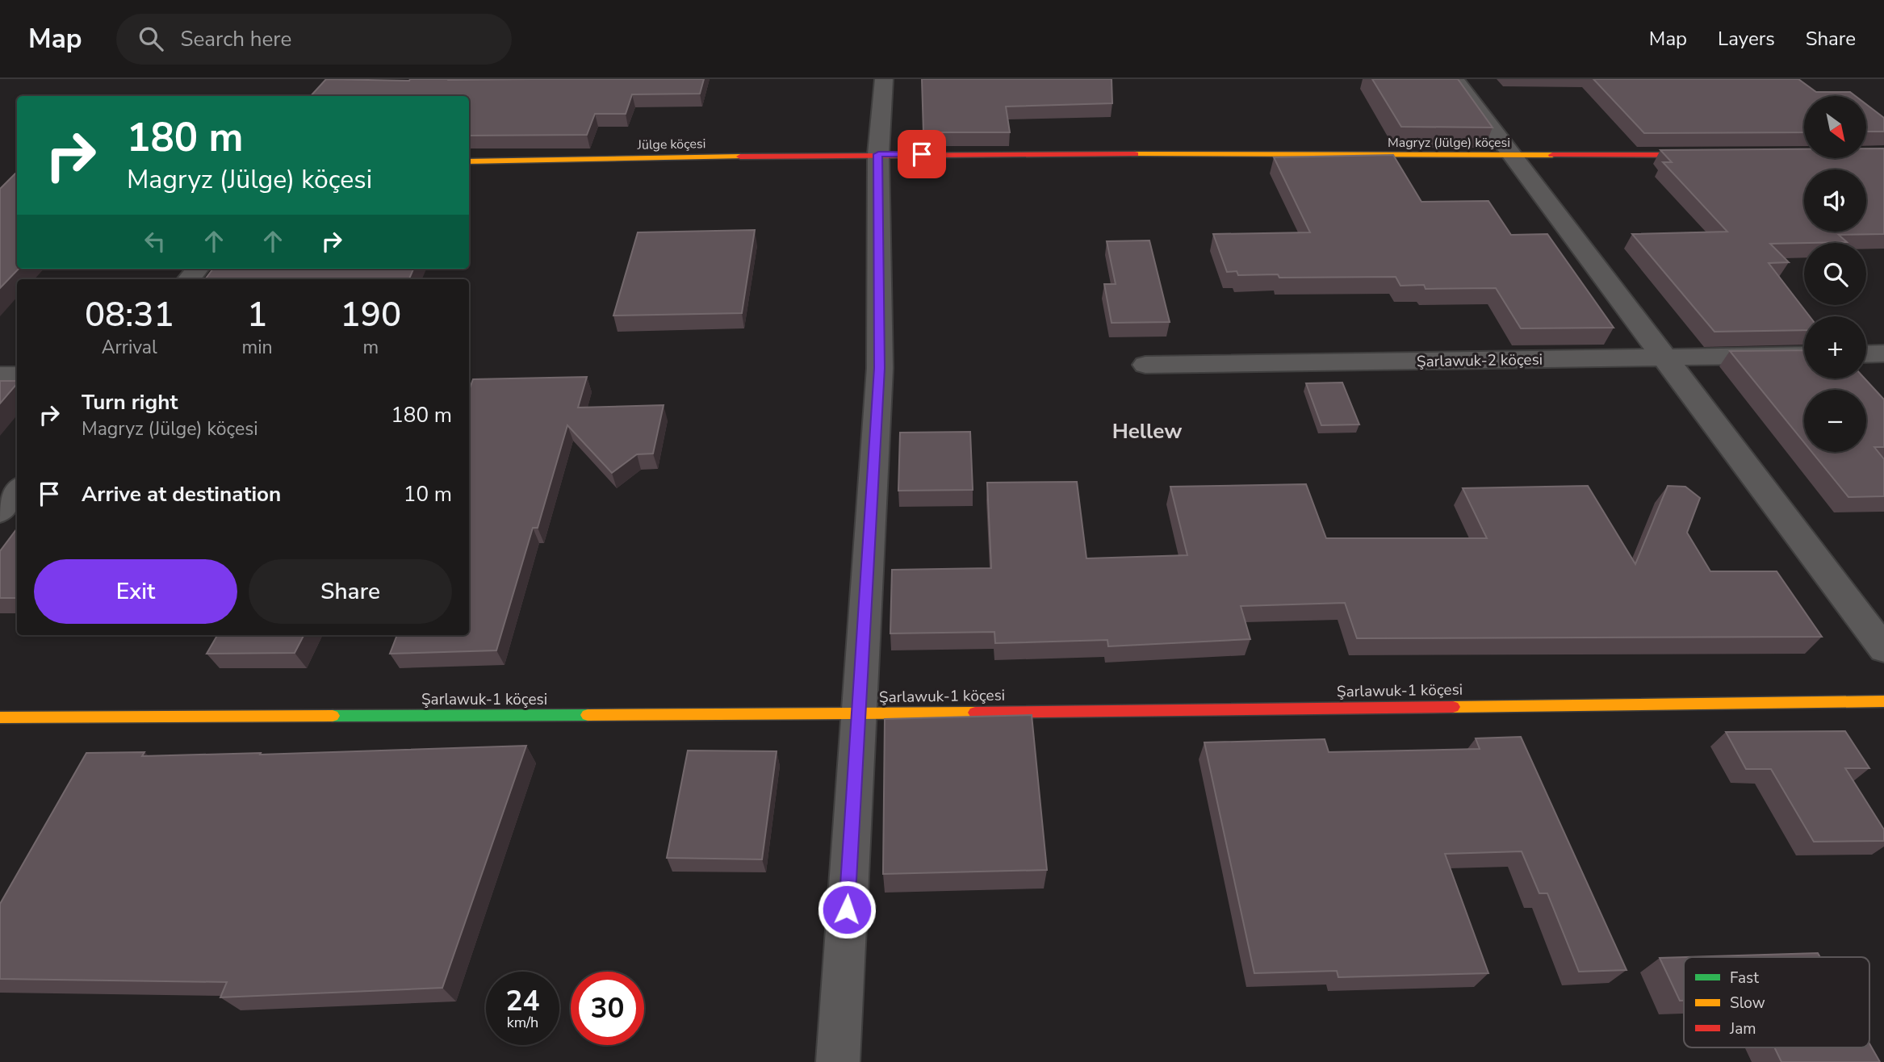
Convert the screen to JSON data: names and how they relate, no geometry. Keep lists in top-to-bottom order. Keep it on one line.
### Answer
{"streets":{"street":["Magryz (Jülge) köçesi","Jülge köçesi","Şarlawuk-2 köçesi","Şarlawuk-1 köçesi"]},"crossings":[["Magryz (Jülge) köçesi","Jülge köçesi"]],"districts":["Hellew"],"legend":["Fast","Slow","Jam"],"north":"bottom right","page":{"header":"Map","search":"Search here","nav":["Map","Layers","Share"],"map_buttons":["+","−"],"turn":["180 m","Magryz (Jülge) köçesi"],"eta":["08:31","Arrival","1","min","190","m"],"list":[{"name":"Turn right","note":"Magryz (Jülge) köçesi","value":"180 m"},{"name":"Arrive at destination","value":"10 m"}],"buttons":["Exit","Share"],"speed":"24 km/h","limit":"30"}}
